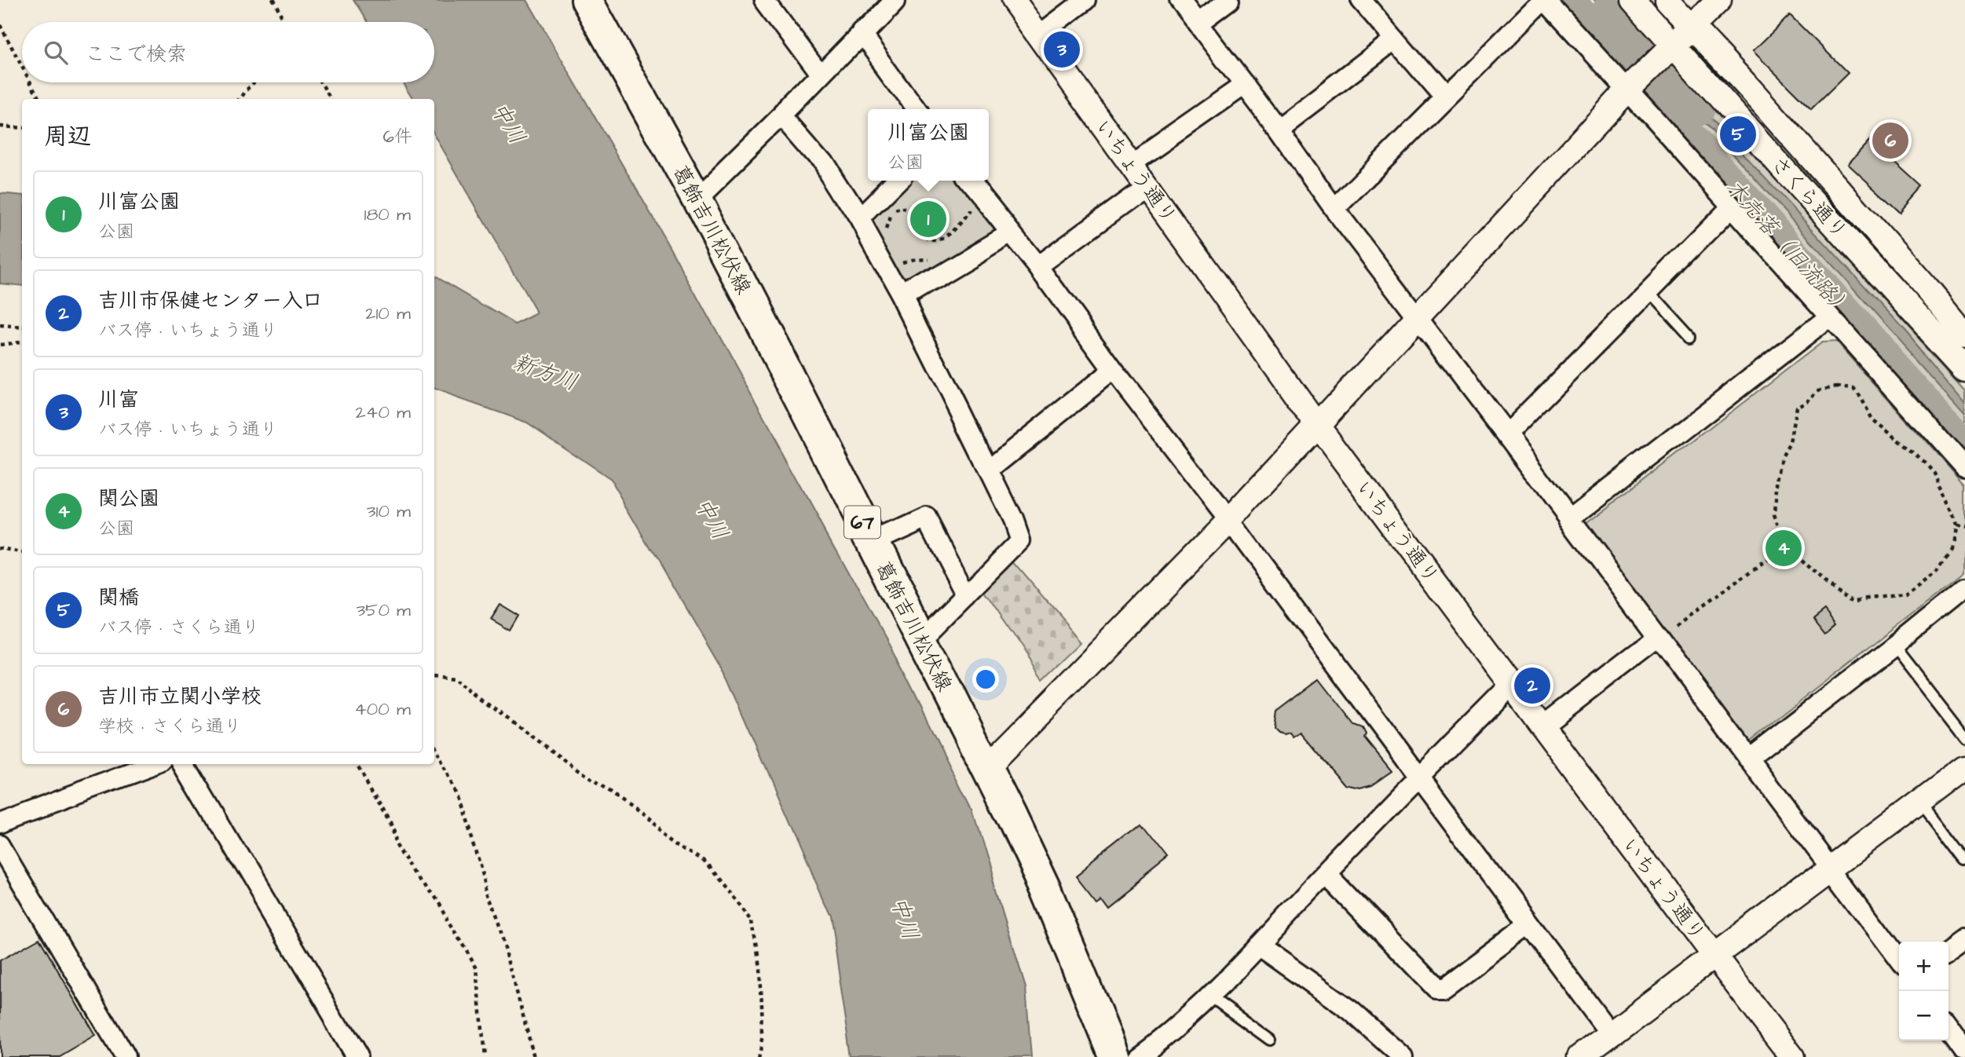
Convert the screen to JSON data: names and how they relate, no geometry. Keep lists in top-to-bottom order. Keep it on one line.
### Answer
{"streets":{"main road":["葛飾吉川松伏線","67"],"street":["いちょう通り","さくら通り"]},"water":["中川","木売落（旧流路）","新方川"],"page":{"search":"ここで検索","pins":["3","5","6","1","4","2"],"heading":["周辺","6件"],"popup":["川富公園","公園"],"list":[{"mark":"1","name":"川富公園","note":"公園","value":"180 m"},{"mark":"2","name":"吉川市保健センター入口","note":"バス停 · いちょう通り","value":"210 m"},{"mark":"3","name":"川富","note":"バス停 · いちょう通り","value":"240 m"},{"mark":"4","name":"関公園","note":"公園","value":"310 m"},{"mark":"5","name":"関橋","note":"バス停 · さくら通り","value":"350 m"},{"mark":"6","name":"吉川市立関小学校","note":"学校 · さくら通り","value":"400 m"}],"map_buttons":["+","−"]}}
